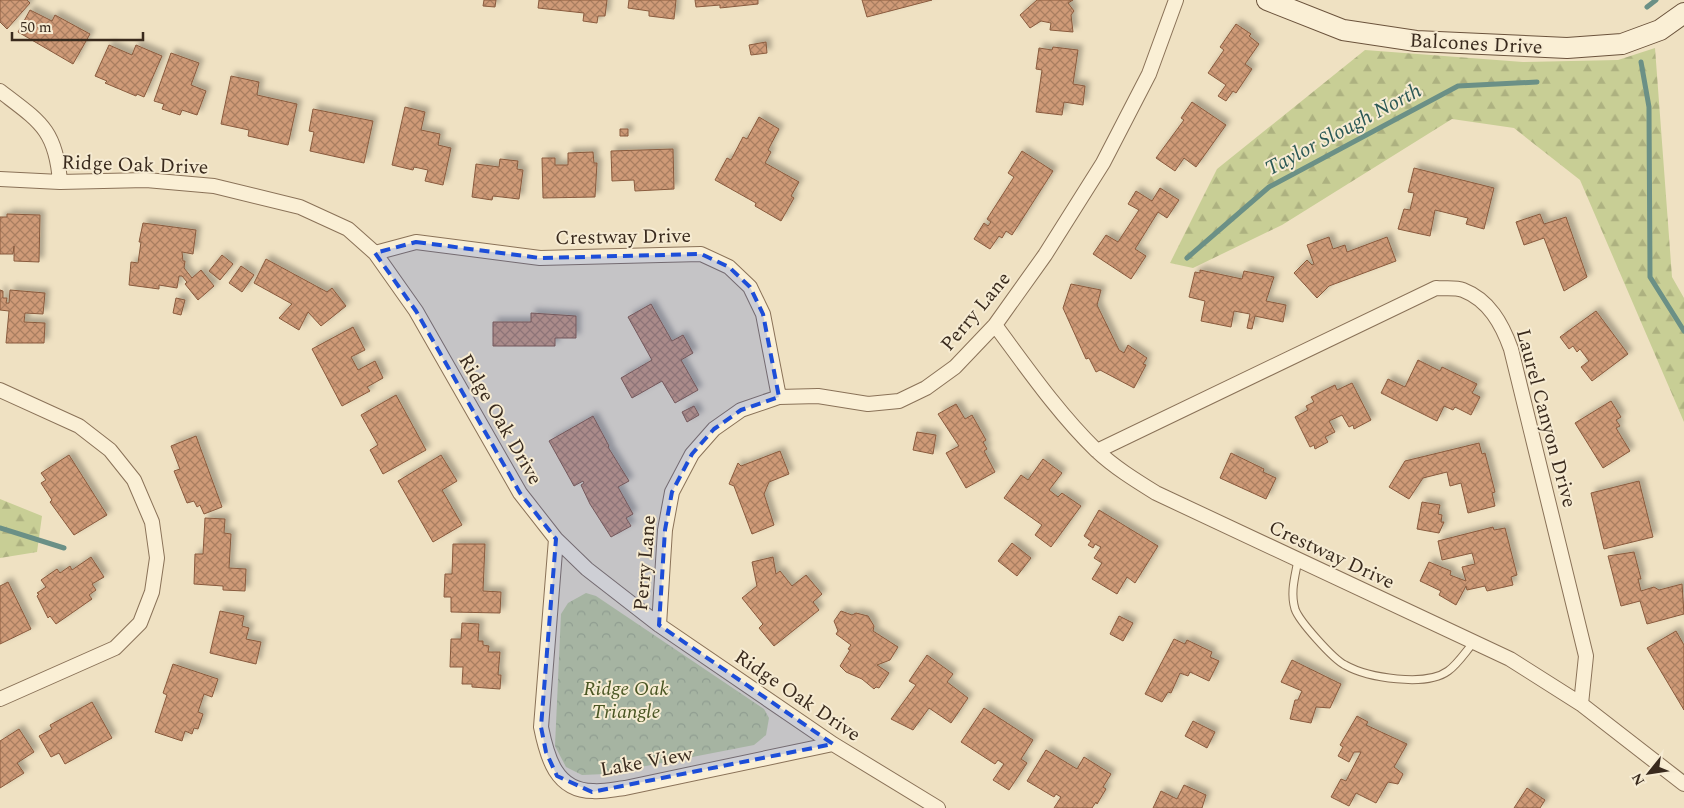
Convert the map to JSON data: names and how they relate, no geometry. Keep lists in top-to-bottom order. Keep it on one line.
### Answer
{"streets":{"street":["Balcones Drive","Ridge Oak Drive","Crestway Drive","Perry Lane","Laurel Canyon Drive","Lake View"]},"crossings":[["Ridge Oak Drive","Crestway Drive"],["Ridge Oak Drive","Perry Lane"],["Ridge Oak Drive","Lake View"],["Crestway Drive","Perry Lane"],["Crestway Drive","Laurel Canyon Drive"]],"water":["Taylor Slough North"],"parks":["Ridge Oak Triangle"],"scale_bar":"50 m","north":"bottom left"}
